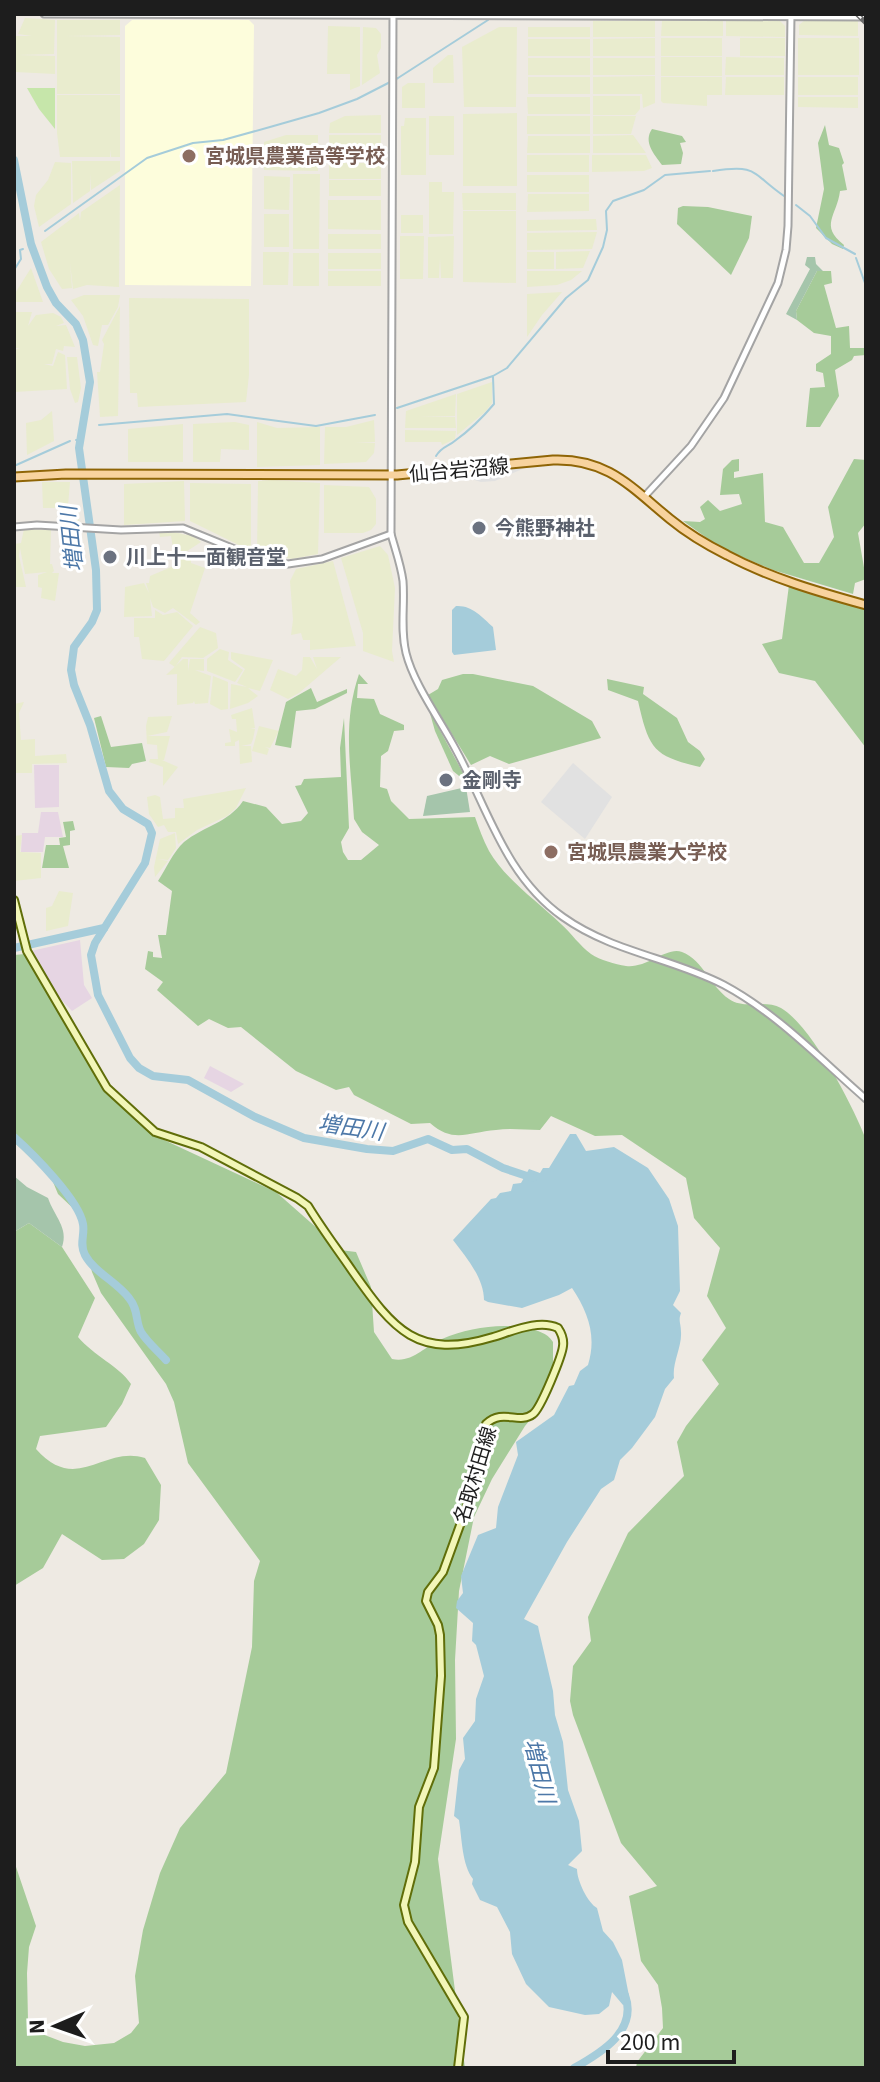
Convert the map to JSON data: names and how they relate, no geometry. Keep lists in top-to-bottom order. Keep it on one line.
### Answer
{"streets":{"main road":["仙台岩沼線","名取村田線"]},"water":["増田川"],"places":["宮城県農業高等学校","今熊野神社","川上十一面観音堂","金剛寺","宮城県農業大学校"],"scale_bar":"200 m","north":"left"}
